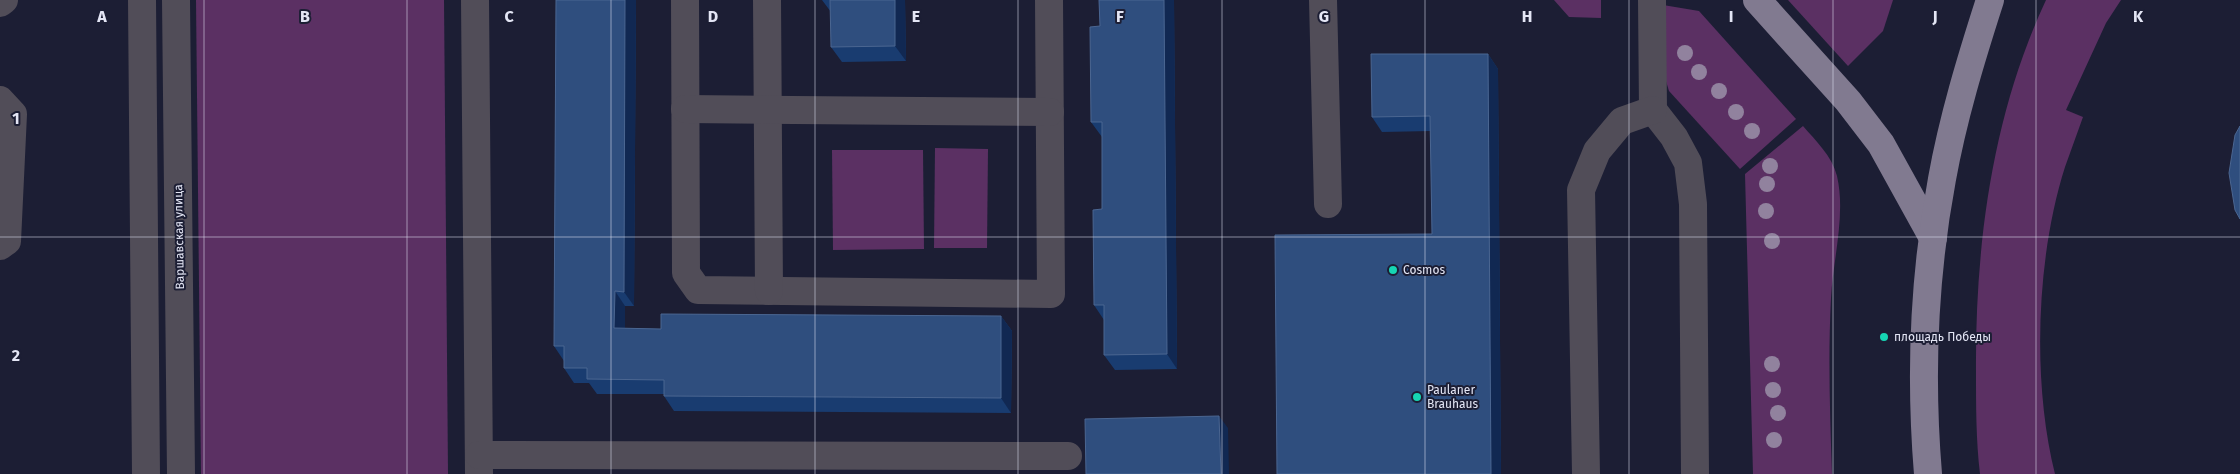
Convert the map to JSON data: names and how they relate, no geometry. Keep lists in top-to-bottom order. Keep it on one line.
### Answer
{"streets":{"street":["Варшавская улица"]},"places":["Cosmos","площадь Победы","Paulaner Brauhaus"],"grid":{"columns":["A","B","C","D","E","F","G","H","I","J","K"],"rows":["1","2"]}}
